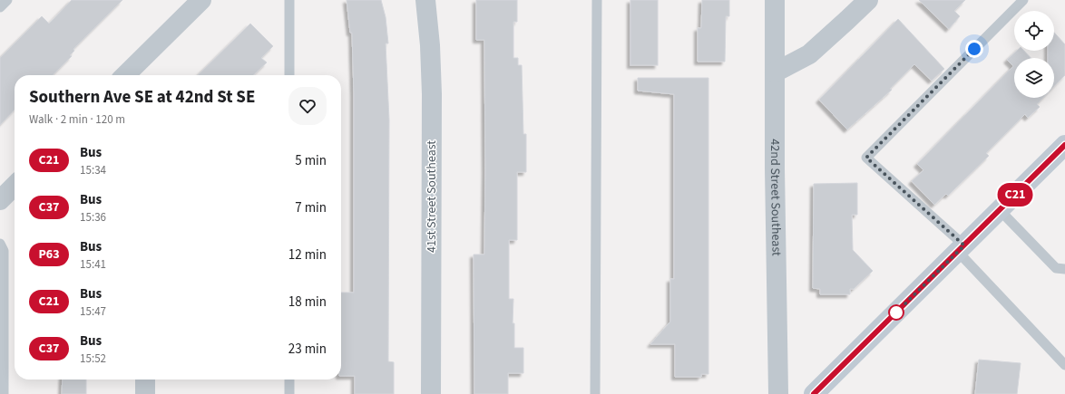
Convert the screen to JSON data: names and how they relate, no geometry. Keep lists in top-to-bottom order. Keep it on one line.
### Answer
{"streets":{"street":["41st Street Southeast","42nd Street Southeast"]},"lines":["bus line C21"],"page":{"on_map":"C21","heading":["Southern Ave SE at 42nd St SE","Walk · 2 min · 120 m"],"list":[{"mark":"C21","name":"Bus","note":"15:34","value":"5 min"},{"mark":"C37","name":"Bus","note":"15:36","value":"7 min"},{"mark":"P63","name":"Bus","note":"15:41","value":"12 min"},{"mark":"C21","name":"Bus","note":"15:47","value":"18 min"},{"mark":"C37","name":"Bus","note":"15:52","value":"23 min"}]}}
